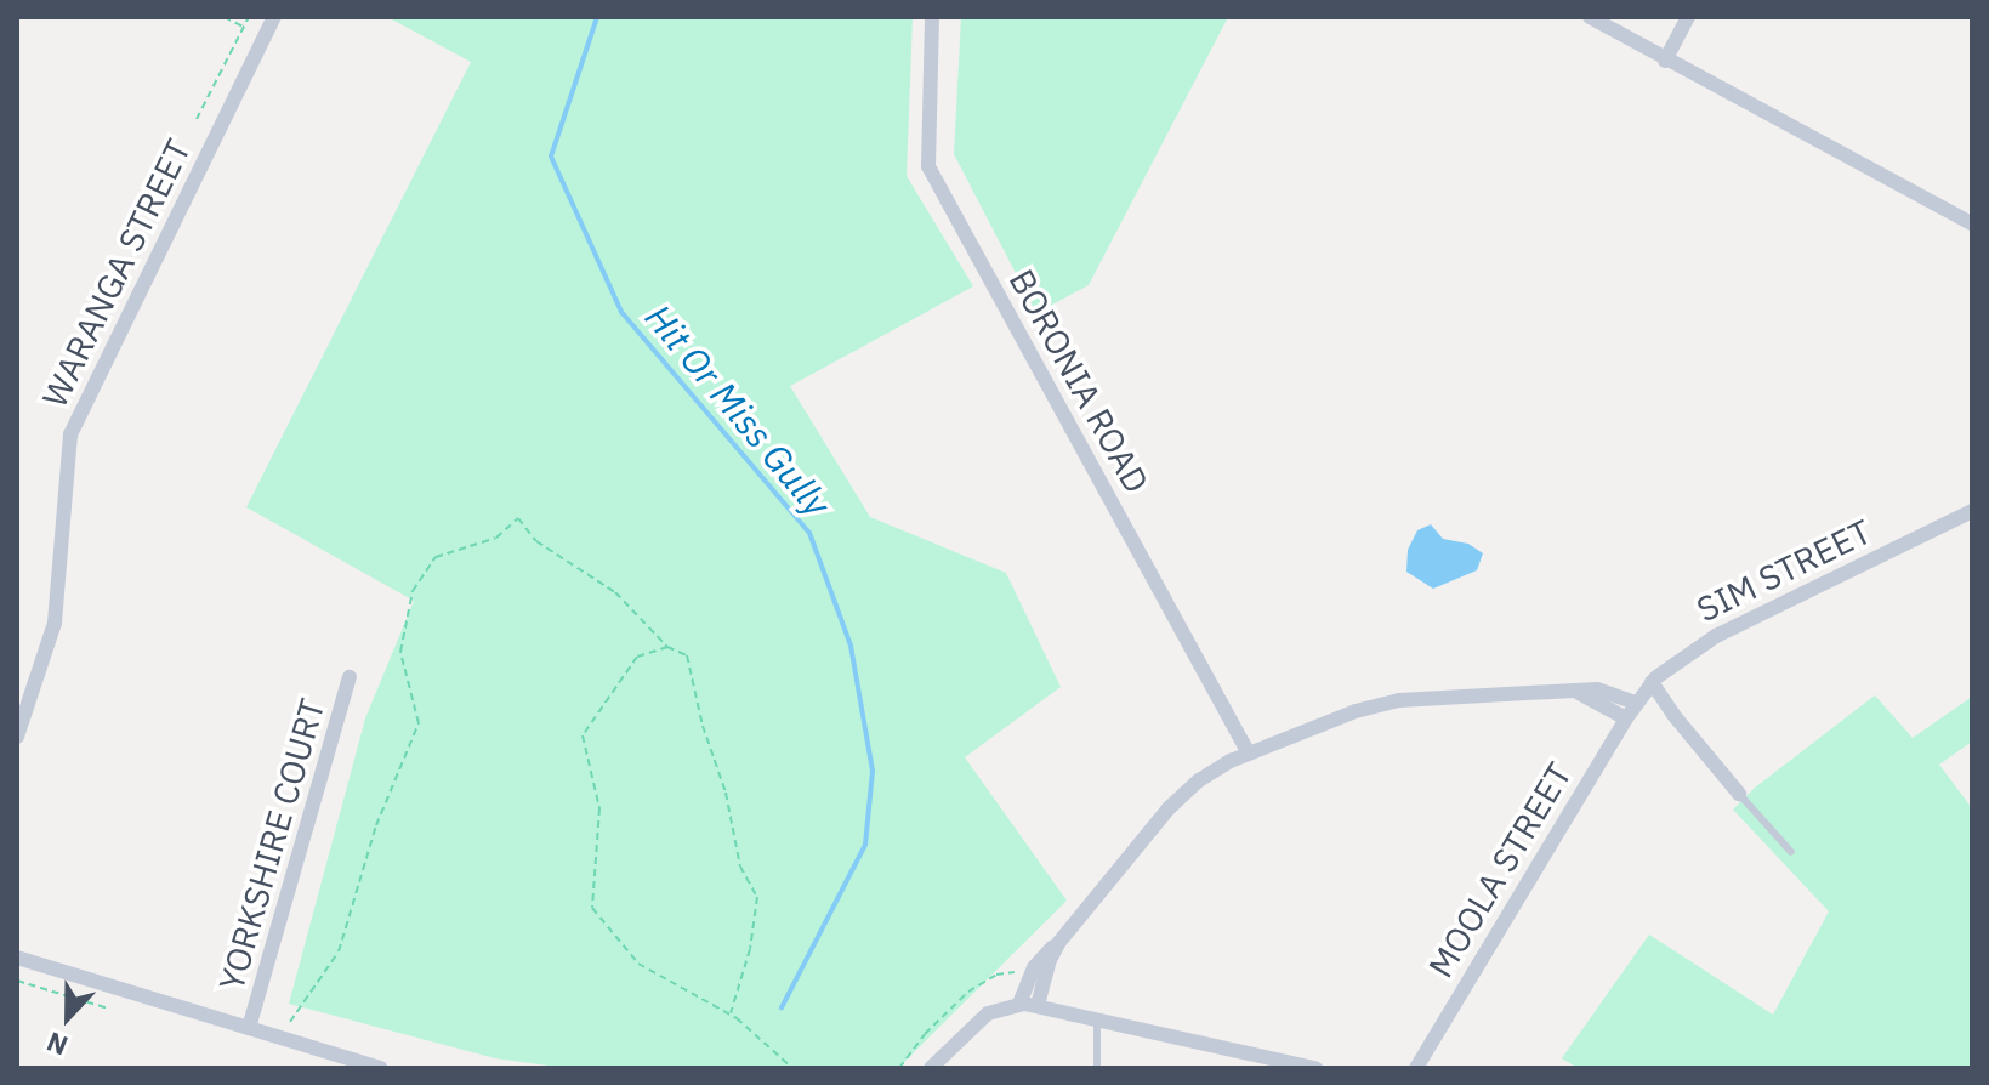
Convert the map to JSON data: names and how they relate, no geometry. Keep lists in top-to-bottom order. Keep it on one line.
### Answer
{"streets":{"street":["WARANGA STREET","BORONIA ROAD","SIM STREET","YORKSHIRE COURT","MOOLA STREET"]},"crossings":[["SIM STREET","MOOLA STREET"]],"water":["Hit Or Miss Gully"],"north":"bottom"}
